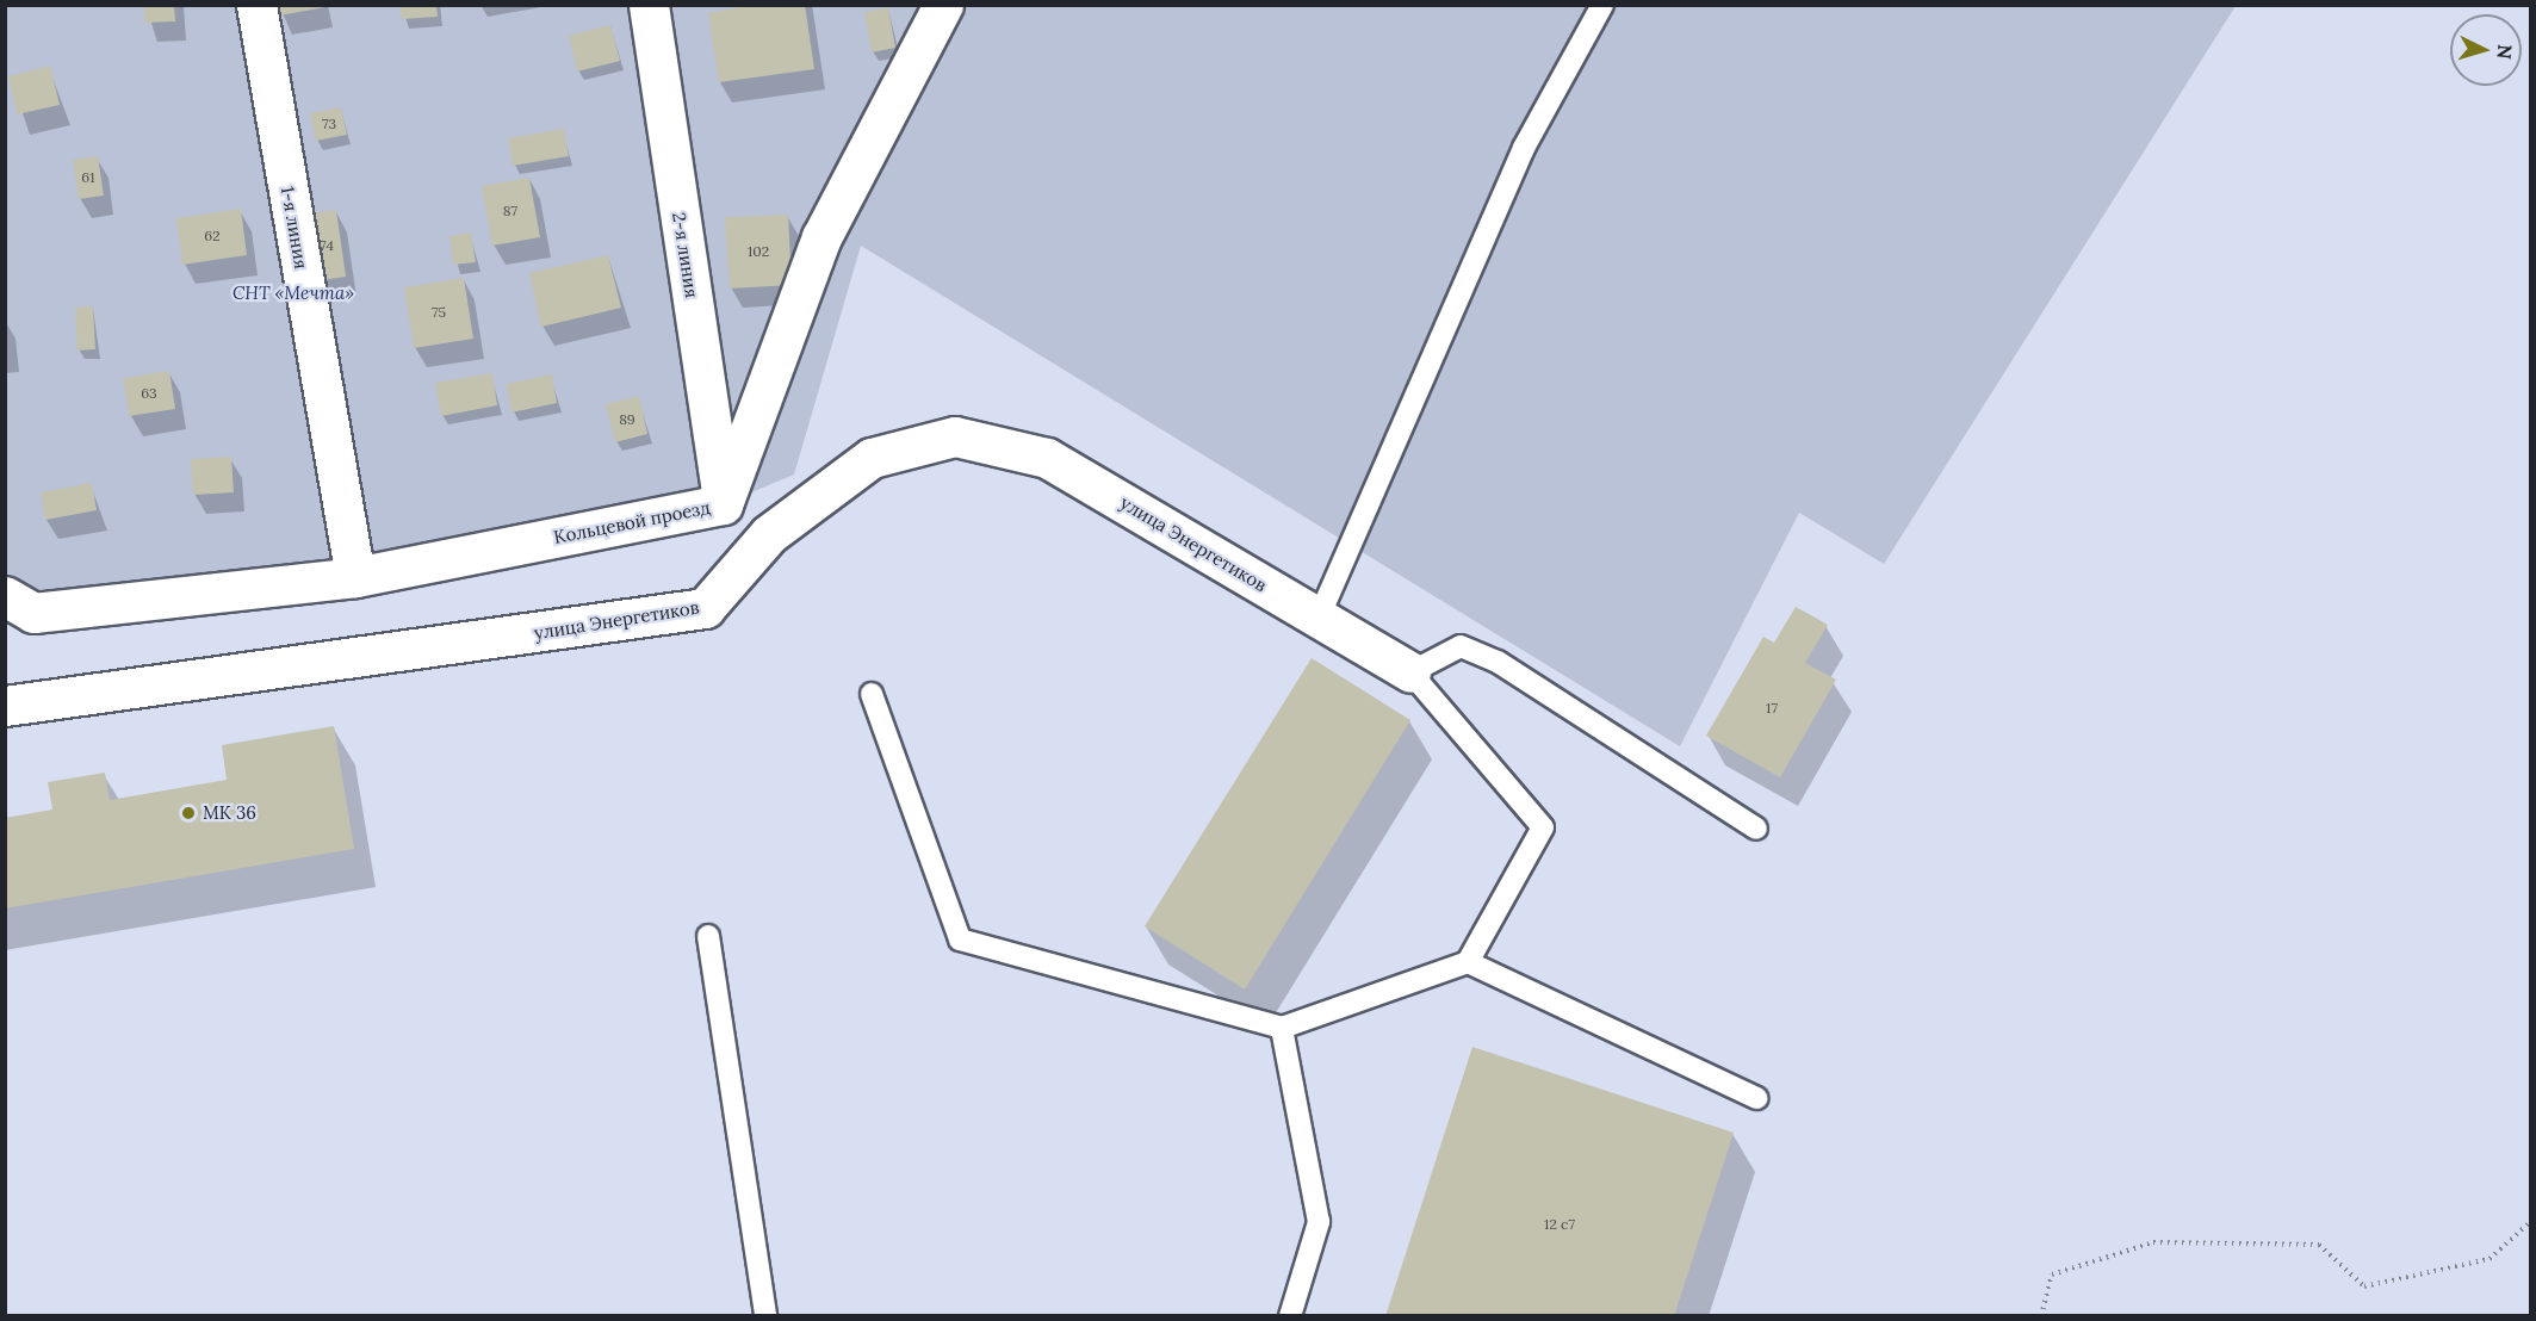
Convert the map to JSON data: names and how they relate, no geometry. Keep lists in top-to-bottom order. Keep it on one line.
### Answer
{"streets":{"street":["1-я линия","2-я линия","Кольцевой проезд","улица Энергетиков"]},"crossings":[["1-я линия","Кольцевой проезд"],["2-я линия","Кольцевой проезд"]],"parks":["СНТ «Мечта»"],"places":["МК 36"],"house_numbers":["73","61","87","62","74","102","75","63","89","17","12 с7"],"north":"right"}
